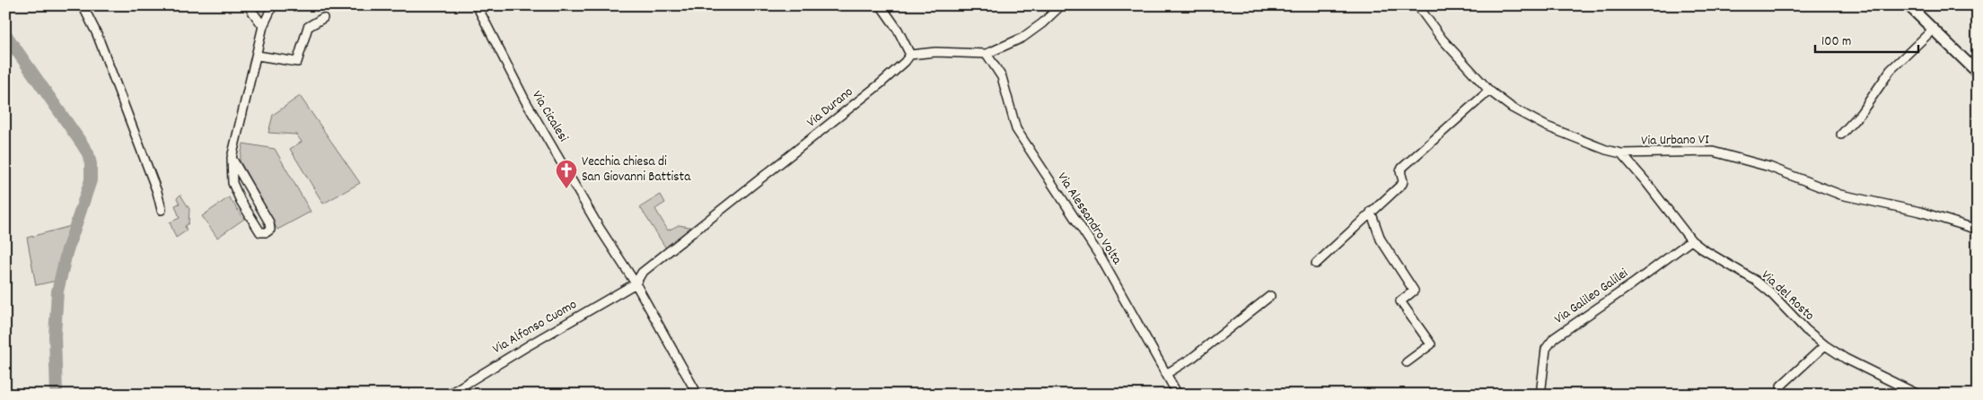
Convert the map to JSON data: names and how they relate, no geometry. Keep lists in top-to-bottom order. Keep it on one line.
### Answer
{"streets":{"street":["Via Durano","Via Cicalesi","Via Urbano VI","Via Alessandro Volta","Via del Rosto","Via Galileo Galilei","Via Alfonso Cuomo"]},"crossings":[["Via Durano","Via Cicalesi"],["Via Durano","Via Alfonso Cuomo"],["Via Cicalesi","Via Alfonso Cuomo"],["Via Urbano VI","Via del Rosto"],["Via del Rosto","Via Galileo Galilei"]],"places":{"church":["Vecchia chiesa di San Giovanni Battista"]},"scale_bar":"100 m"}
